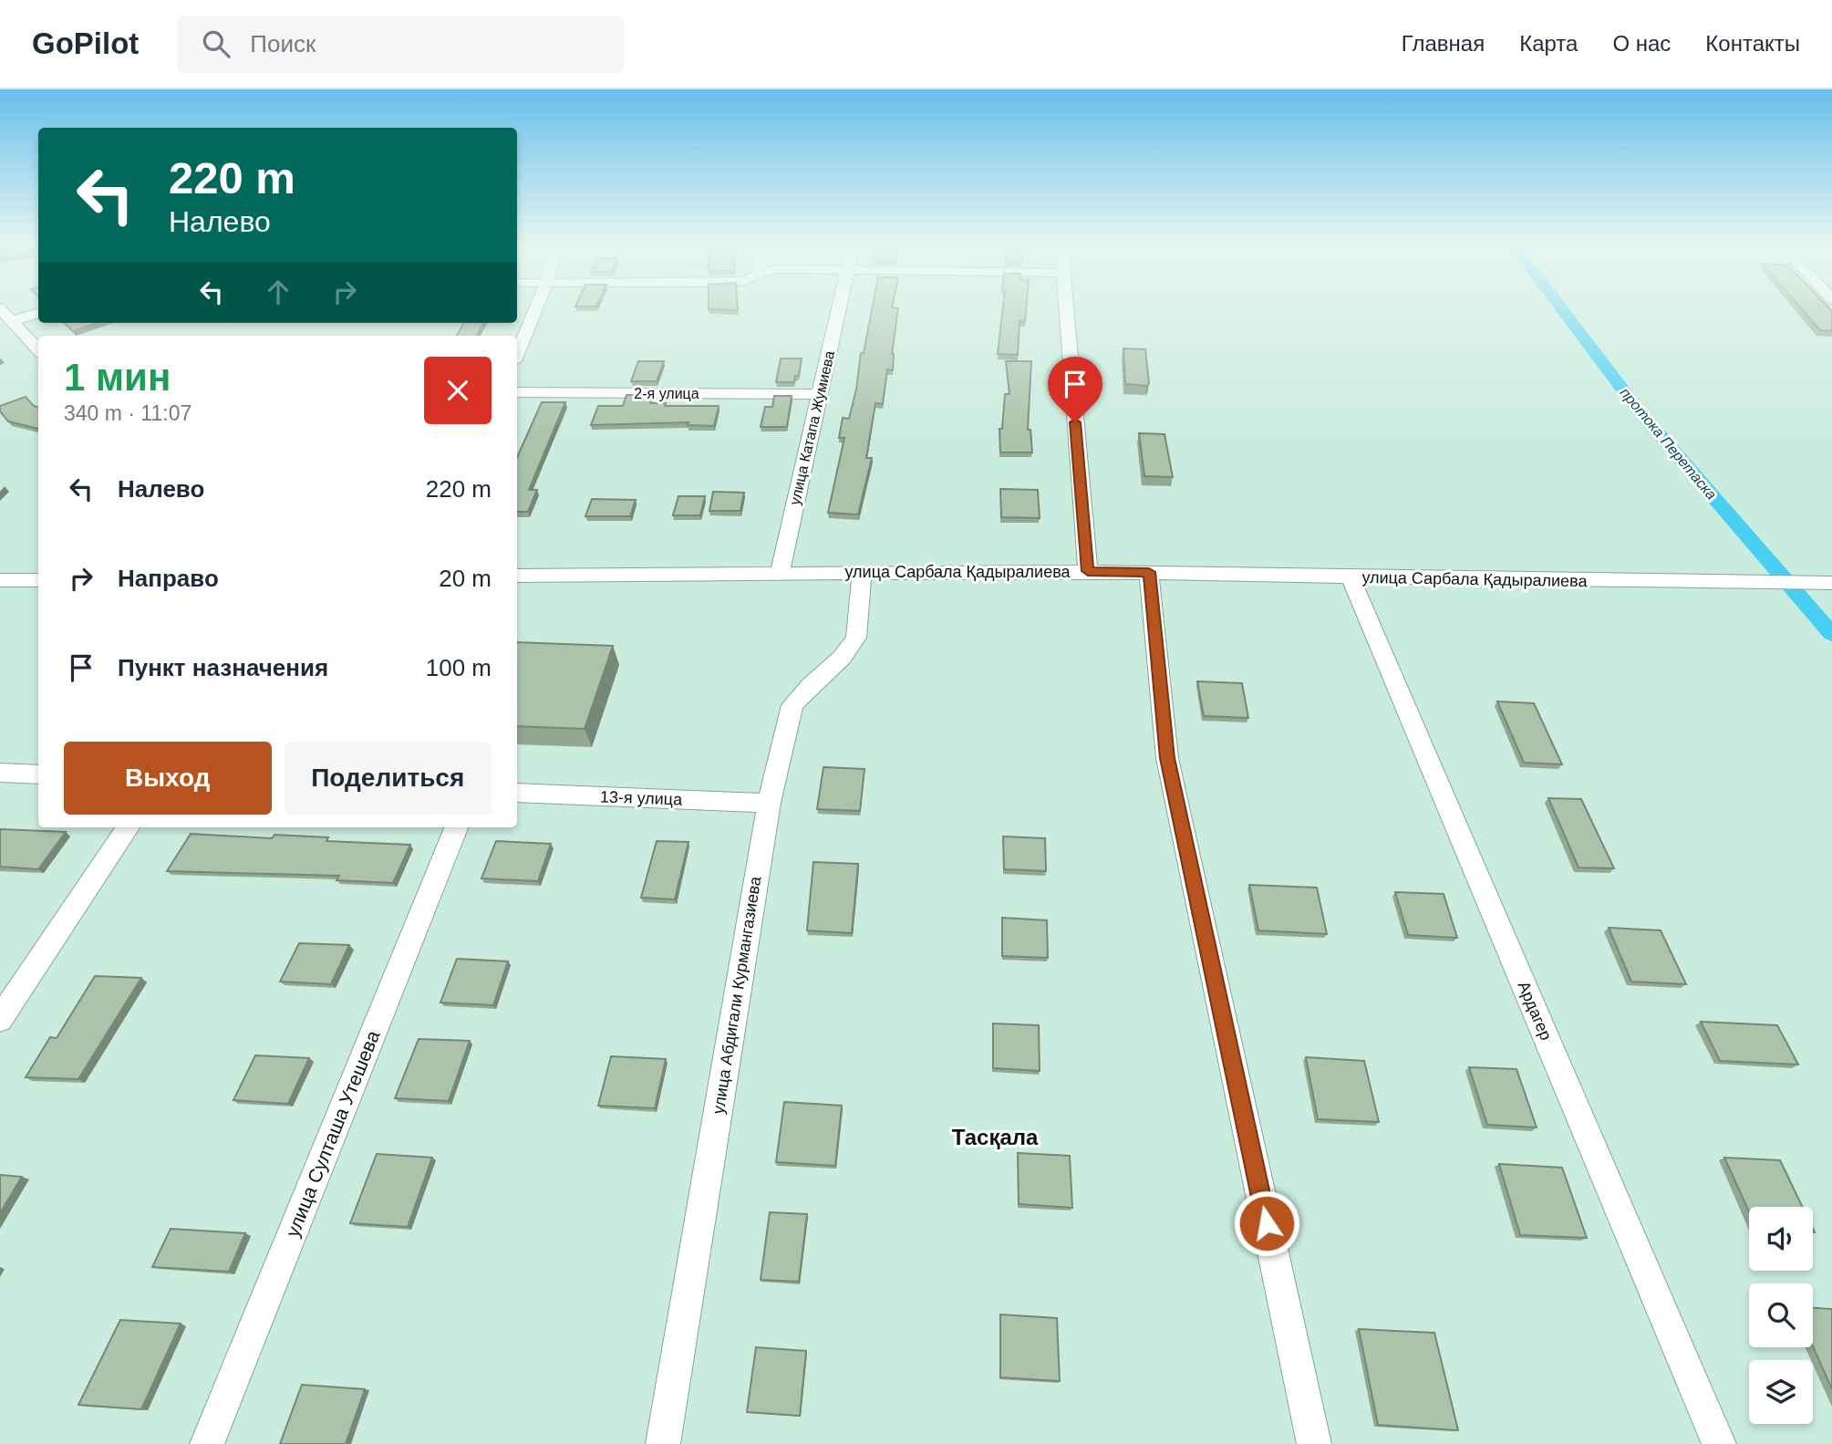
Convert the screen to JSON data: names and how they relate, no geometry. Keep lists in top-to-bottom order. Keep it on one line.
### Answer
{"streets":{"street":["2-я улица","улица Катапа Жумиева","улица Сарбала Қадыралиева","13-я улица","улица Абдигали Курмангазиева","Ардагер","улица Султаша Утешева"]},"crossings":[["2-я улица","улица Катапа Жумиева"],["улица Катапа Жумиева","улица Сарбала Қадыралиева"],["улица Сарбала Қадыралиева","улица Абдигали Курмангазиева"],["улица Сарбала Қадыралиева","Ардагер"],["13-я улица","улица Абдигали Курмангазиева"]],"districts":["Тасқала"],"water":["протока Перетаска"],"page":{"header":"GoPilot","search":"Поиск","nav":["Главная","Карта","О нас","Контакты"],"turn":["220 m","Налево"],"heading":["1 мин","340 m · 11:07"],"list":[{"name":"Налево","value":"220 m"},{"name":"Направо","value":"20 m"},{"name":"Пункт назначения","value":"100 m"}],"buttons":["Выход","Поделиться"]}}
